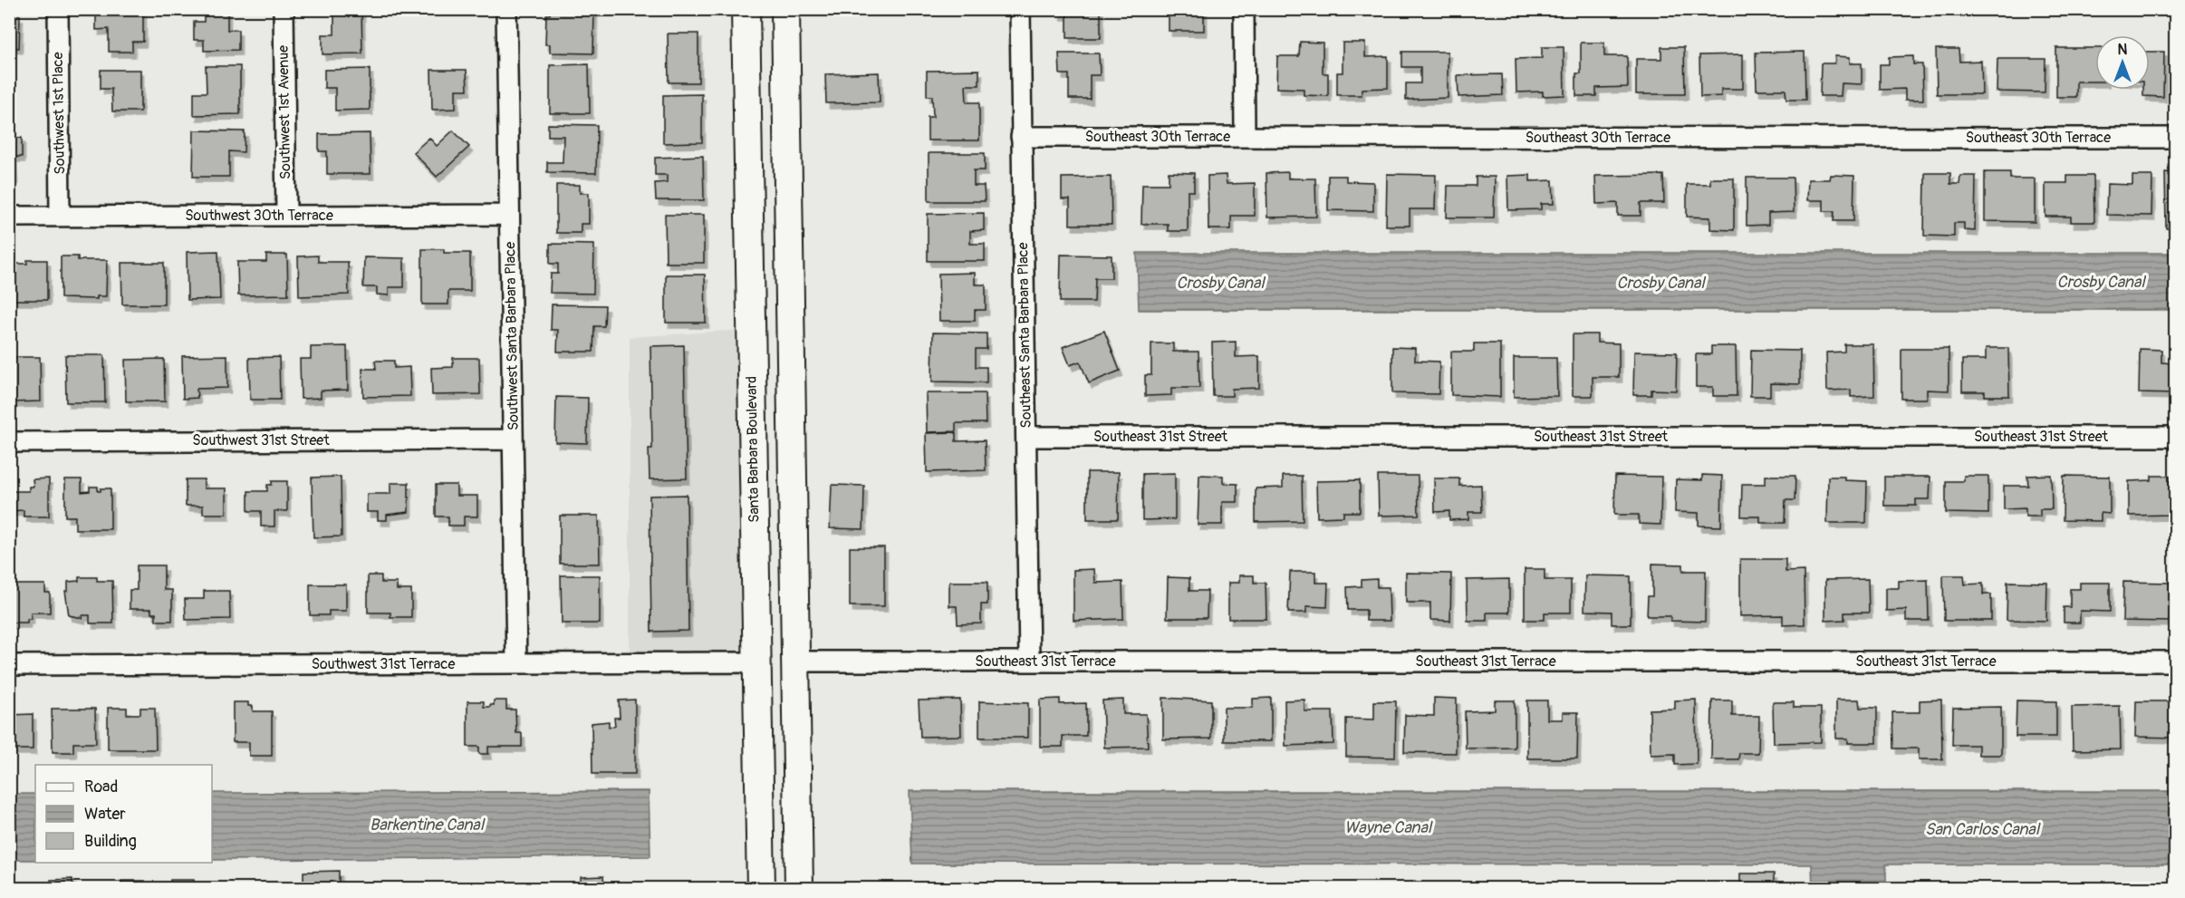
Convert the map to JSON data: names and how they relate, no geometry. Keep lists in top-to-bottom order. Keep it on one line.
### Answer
{"streets":{"main road":["Santa Barbara Boulevard"],"street":["Southwest 1st Avenue","Southwest 1st Place","Southeast 30th Terrace","Southwest 30th Terrace","Southeast Santa Barbara Place","Southwest Santa Barbara Place","Southeast 31st Street","Southwest 31st Street","Southeast 31st Terrace","Southwest 31st Terrace"]},"crossings":[["Southwest 1st Avenue","Southwest 30th Terrace"],["Southwest 1st Place","Southwest 30th Terrace"],["Southeast 30th Terrace","Southeast Santa Barbara Place"],["Southwest 30th Terrace","Southwest Santa Barbara Place"],["Southeast Santa Barbara Place","Southeast 31st Street"],["Southeast Santa Barbara Place","Southeast 31st Terrace"],["Southwest Santa Barbara Place","Southwest 31st Street"],["Southwest Santa Barbara Place","Southwest 31st Terrace"],["Santa Barbara Boulevard","Southwest 31st Terrace"]],"water":["Crosby Canal","Barkentine Canal","Wayne Canal","San Carlos Canal"],"legend":["Road","Water","Building"],"north":"top"}
